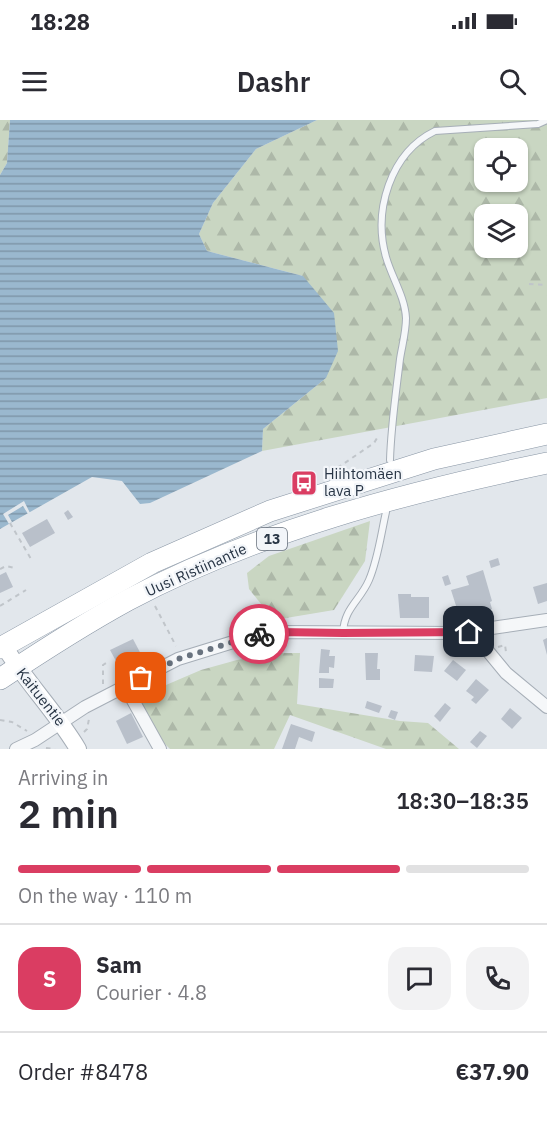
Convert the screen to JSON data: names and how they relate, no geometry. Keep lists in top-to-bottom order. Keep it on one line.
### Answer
{"streets":{"highway":["13","Uusi Ristiinantie"],"street":["Kaituentie"]},"crossings":[["Uusi Ristiinantie","Kaituentie"]],"places":{"bus stop":["Hiihtomäen lava P"]},"page":{"status":"18:28","header":"Dashr","heading":["2 min","Arriving in","18:30–18:35"],"panel":["Sam","Courier · 4.8","Order #8478","€37.90"],"bar":"On the way · 110 m","round":"S"}}
